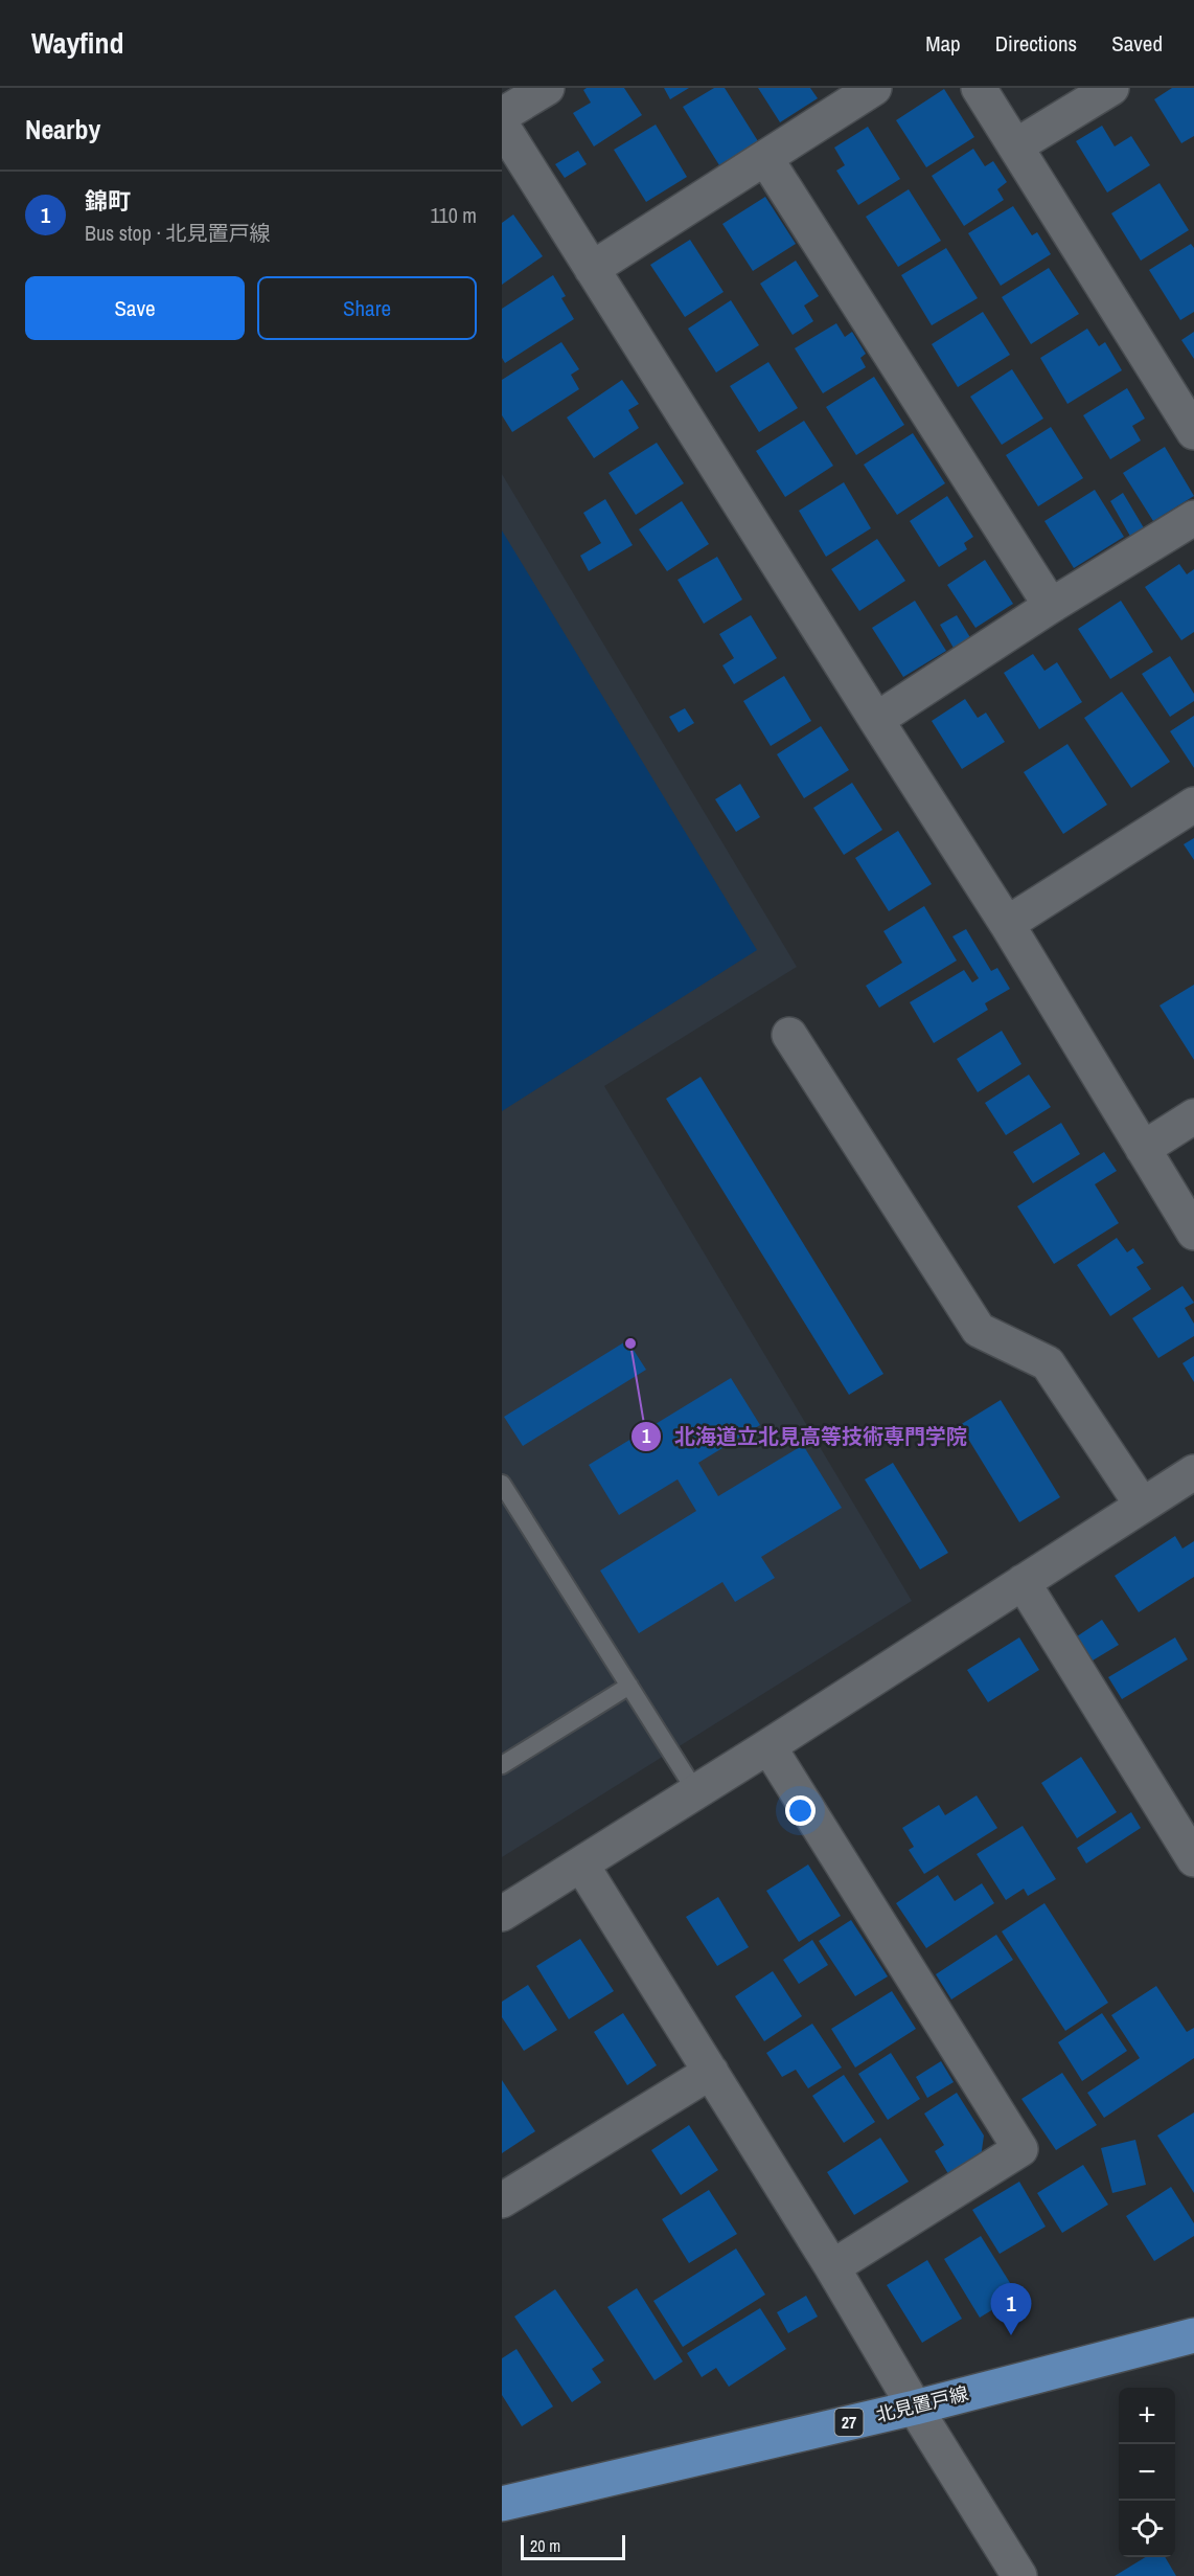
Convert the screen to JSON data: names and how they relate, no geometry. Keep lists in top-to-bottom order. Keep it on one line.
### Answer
{"streets":{"main road":["北見置戸線","27"]},"places":["北海道立北見高等技術専門学院"],"scale_bar":"20 m","page":{"header":"Wayfind","nav":["Map","Directions","Saved"],"heading":"Nearby","list":[{"mark":"1","name":"錦町","note":"Bus stop · 北見置戸線","value":"110 m"}],"buttons":["Save","Share"],"pins":"1","map_buttons":["+","−"],"scale":"20 m"}}
